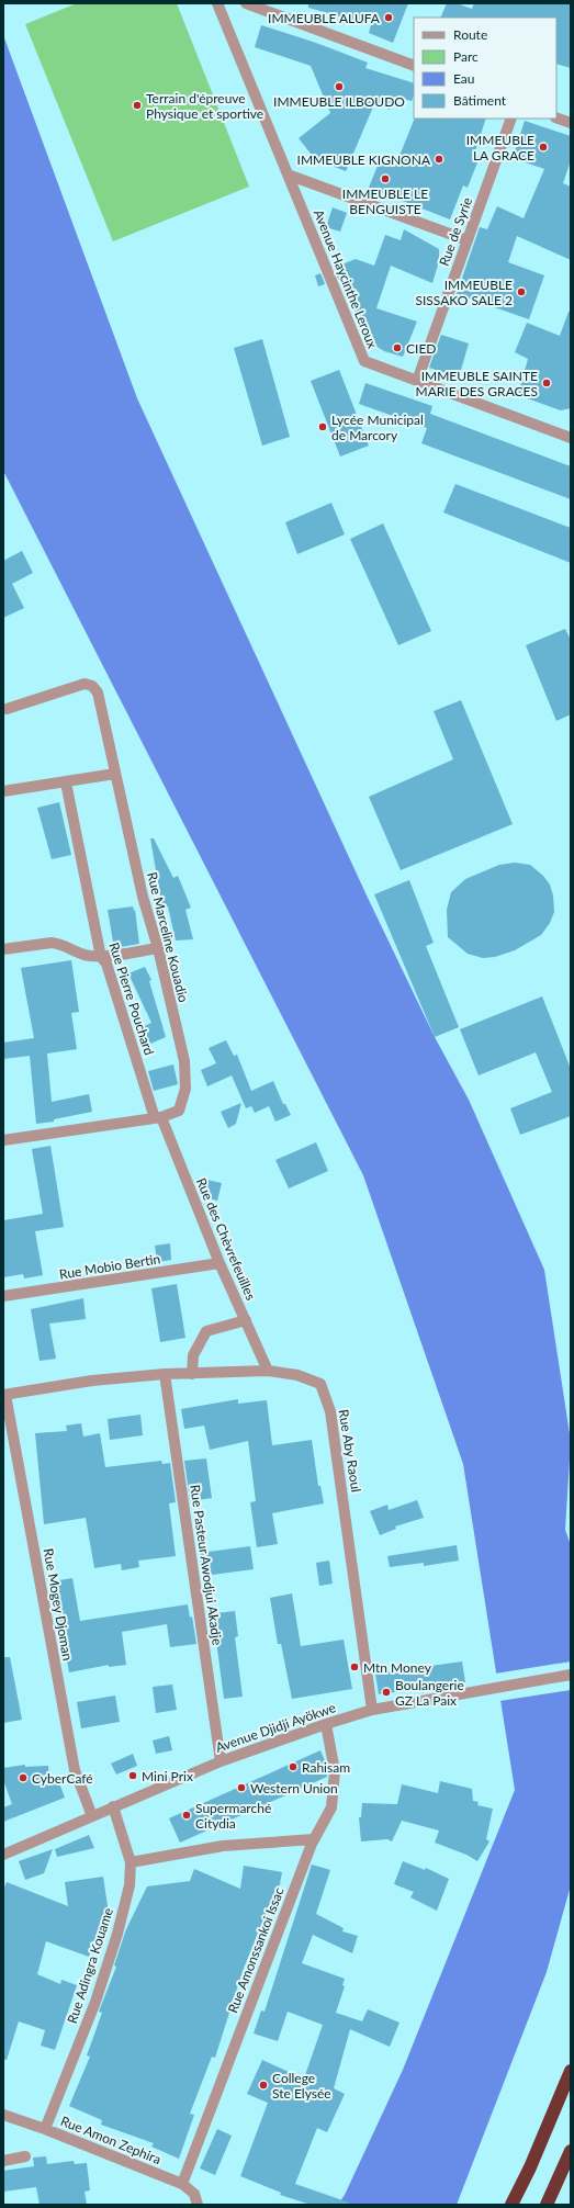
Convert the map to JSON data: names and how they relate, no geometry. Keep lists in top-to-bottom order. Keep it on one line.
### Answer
{"streets":{"street":["Rue de Syrie","Avenue Haycinthe Leroux","Rue Marceline Kouadio","Rue Pierre Pouchard","Rue des Chèvrefeuilles","Rue Mobio Bertin","Rue Aby Raoul","Rue Pasteur Awodjui Akadje","Rue Mogey Djoman","Avenue Djidji Ayökwe","Rue Amonssankoi Issac","Rue Adingra Kouame","Rue Amon Zephira"]},"crossings":[["Rue de Syrie","Avenue Haycinthe Leroux"],["Rue Marceline Kouadio","Rue Pierre Pouchard"],["Rue Marceline Kouadio","Rue des Chèvrefeuilles"],["Rue Pierre Pouchard","Rue des Chèvrefeuilles"],["Rue des Chèvrefeuilles","Rue Mobio Bertin"],["Rue des Chèvrefeuilles","Rue Aby Raoul"],["Rue Aby Raoul","Rue Pasteur Awodjui Akadje"],["Rue Aby Raoul","Rue Mogey Djoman"],["Rue Aby Raoul","Avenue Djidji Ayökwe"],["Rue Pasteur Awodjui Akadje","Avenue Djidji Ayökwe"],["Rue Mogey Djoman","Avenue Djidji Ayökwe"],["Avenue Djidji Ayökwe","Rue Amonssankoi Issac"],["Avenue Djidji Ayökwe","Rue Adingra Kouame"],["Rue Amonssankoi Issac","Rue Amon Zephira"],["Rue Adingra Kouame","Rue Amon Zephira"]],"places":["IMMEUBLE ALUFA","IMMEUBLE ILBOUDO","Terrain d'épreuve Physique et sportive","IMMEUBLE LA GRACE","IMMEUBLE KIGNONA","IMMEUBLE LE BENGUISTE","IMMEUBLE SISSAKO SALE 2","CIED","IMMEUBLE SAINTE MARIE DES GRACES","Lycée Municipal de Marcory","Mtn Money","Boulangerie GZ La Paix","Rahisam","Mini Prix","CyberCafé","Western Union","Supermarché Citydia","College Ste Elysée"],"legend":["Route","Parc","Eau","Bâtiment"]}
